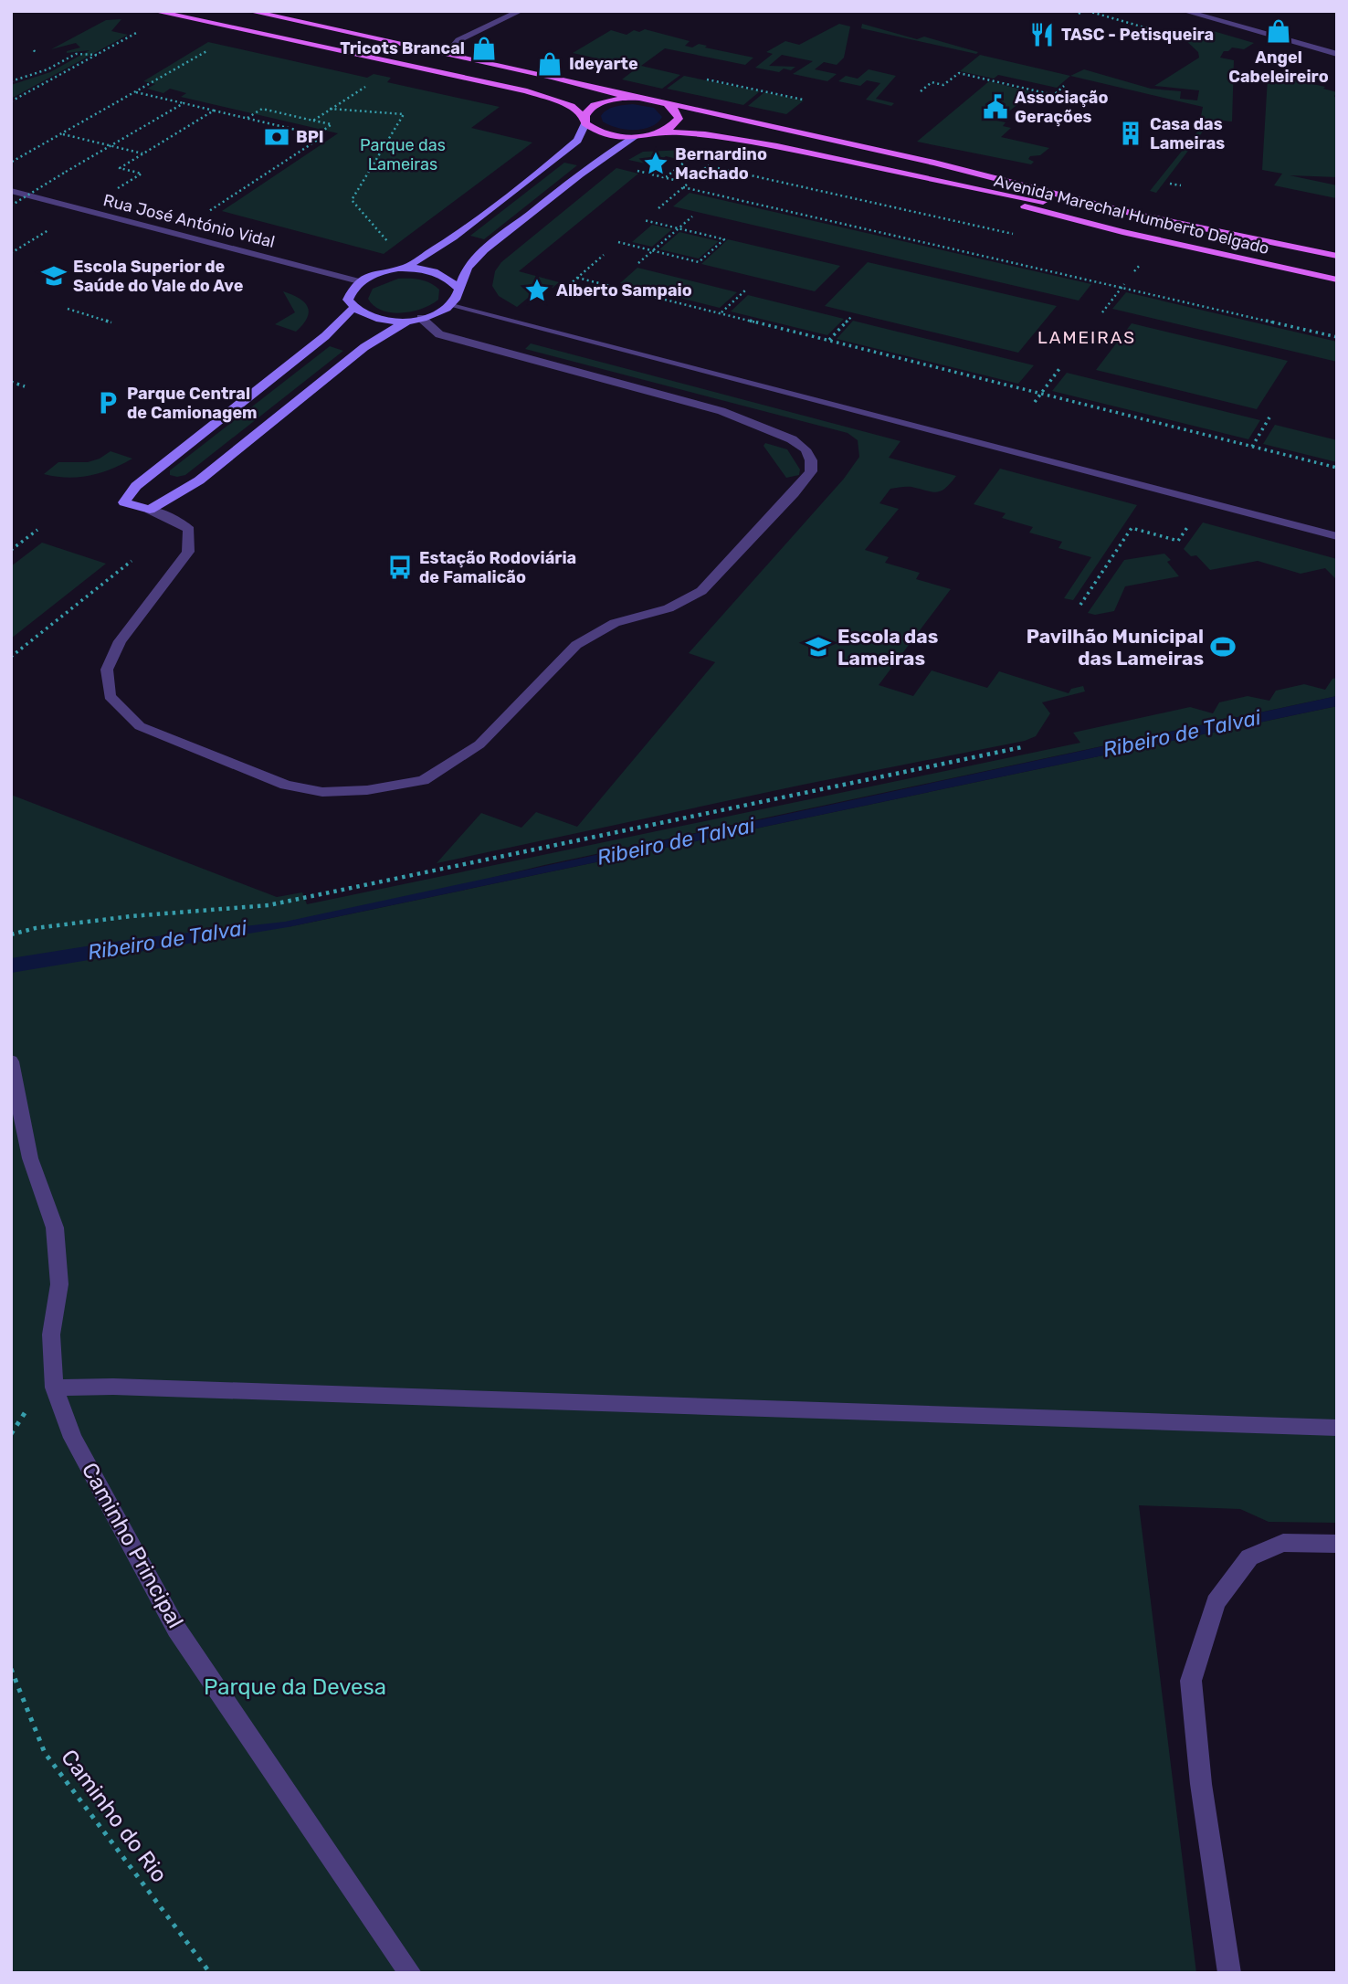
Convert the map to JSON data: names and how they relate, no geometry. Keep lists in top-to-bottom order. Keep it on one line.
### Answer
{"streets":{"main road":["Avenida Marechal Humberto Delgado"],"street":["Rua José António Vidal","Caminho Principal"],"path":["Caminho do Rio"]},"districts":["LAMEIRAS"],"water":["Ribeiro de Talvai"],"parks":["Parque das Lameiras","Parque da Devesa"],"places":{"shop":["Angel Cabeleireiro","Tricots Brancal","Ideyarte"],"restaurant":["TASC - Petisqueira"],"public building":["Associação Gerações"],"building":["Casa das Lameiras"],"bank":["BPI"],"place":["Bernardino Machado","Alberto Sampaio"],"school or university":["Escola Superior de Saúde do Vale do Ave","Escola das Lameiras"],"parking":["Parque Central de Camionagem"],"bus stop":["Estação Rodoviária de Famalicão"],"sports":["Pavilhão Municipal das Lameiras"]}}
